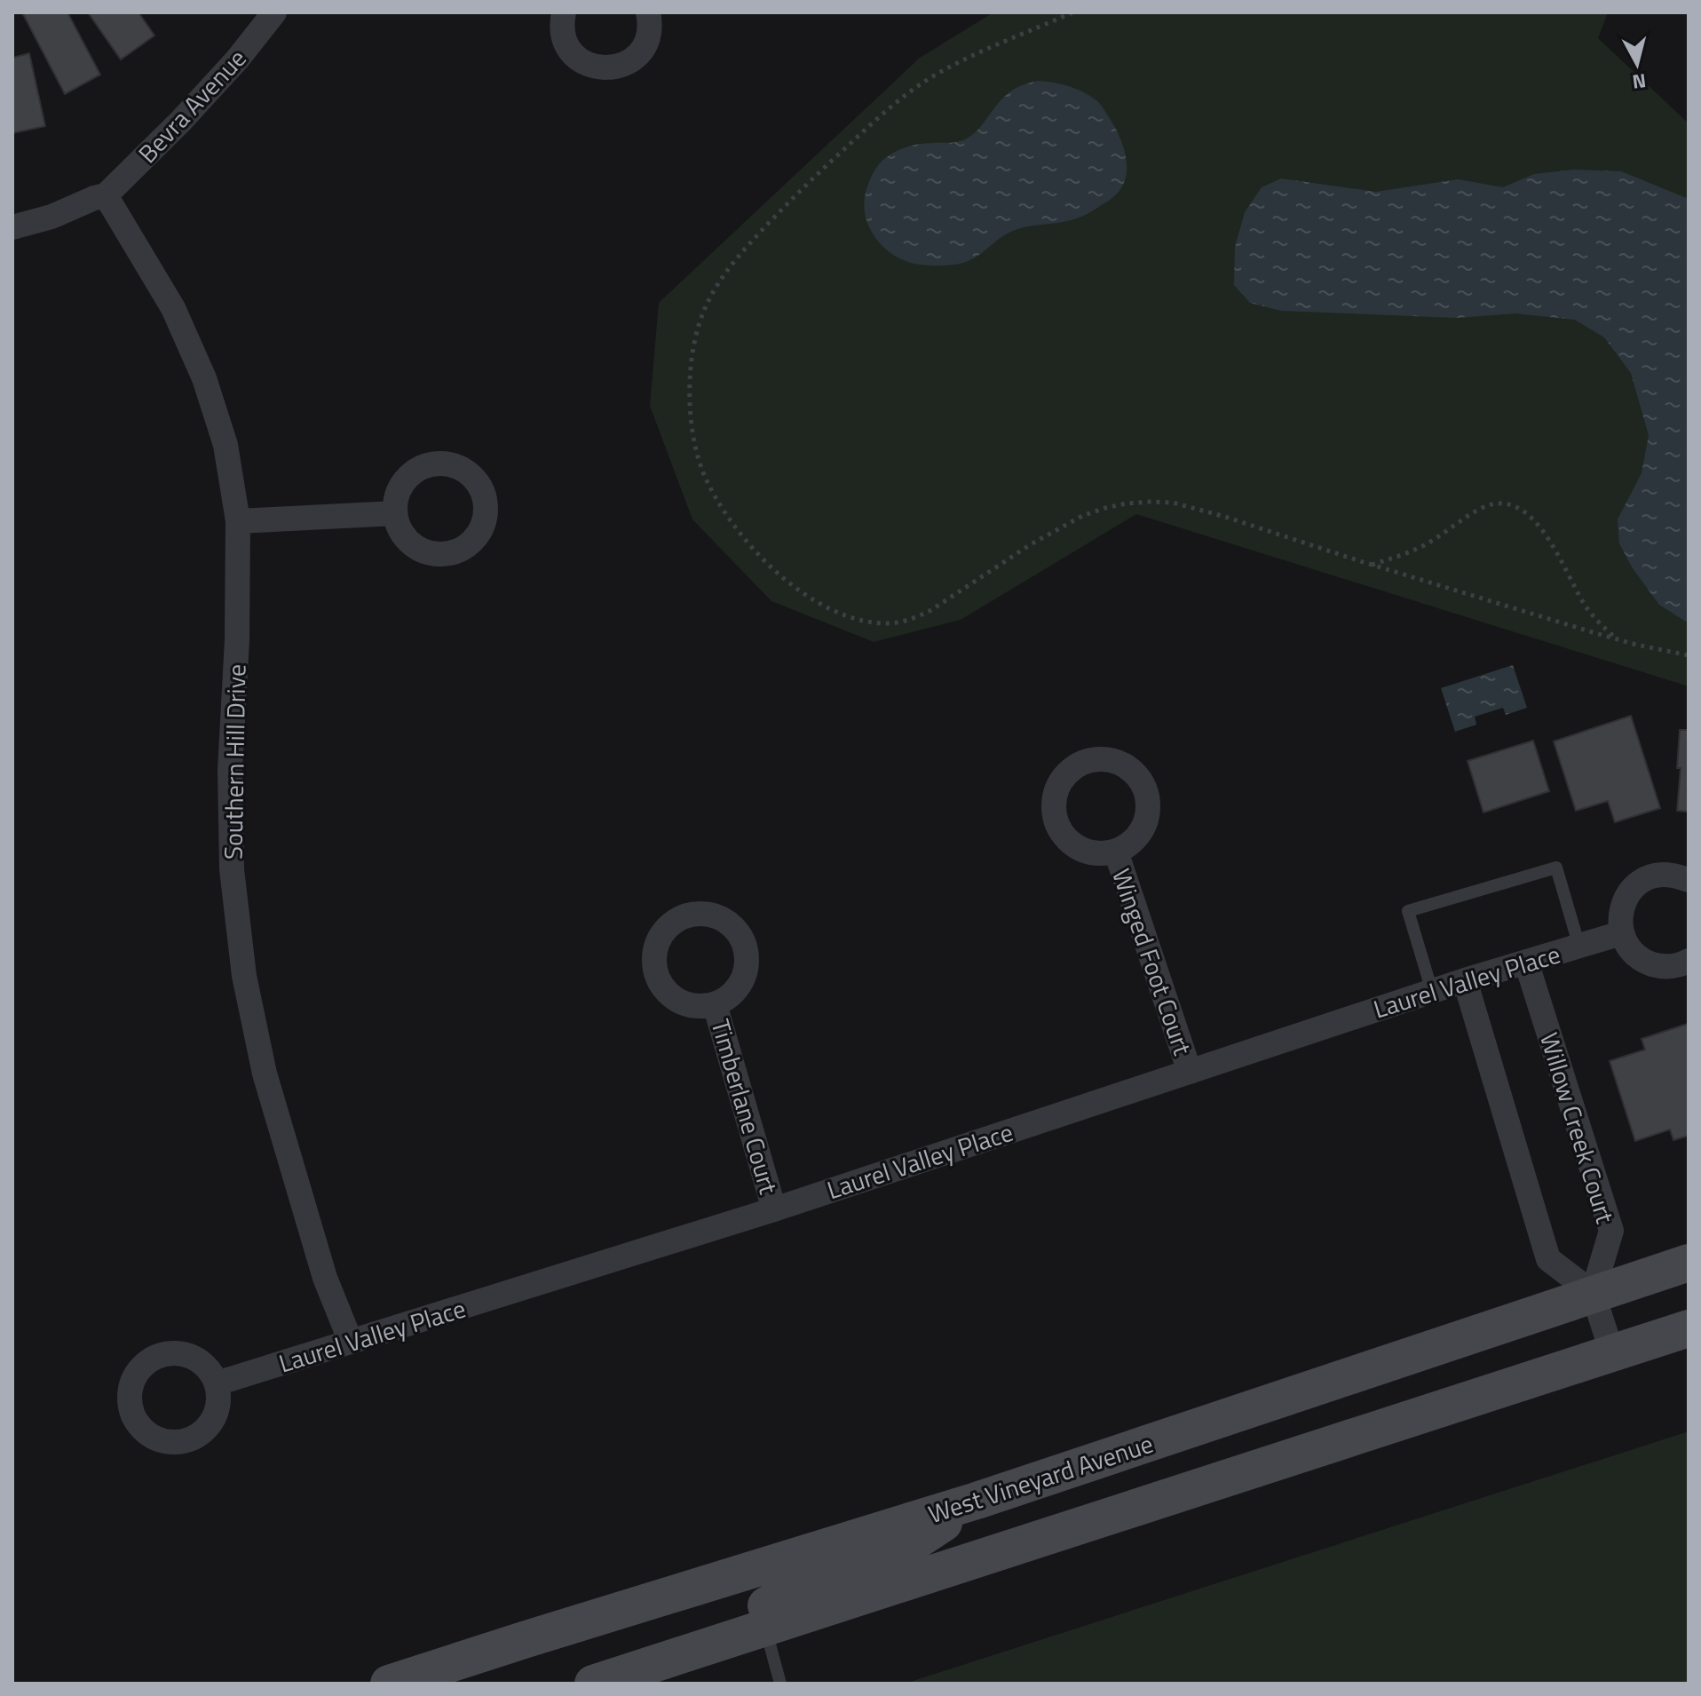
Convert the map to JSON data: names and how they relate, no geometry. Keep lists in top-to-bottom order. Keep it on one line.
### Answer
{"streets":{"main road":["West Vineyard Avenue"],"street":["Bevra Avenue","Southern Hill Drive","Winged Foot Court","Laurel Valley Place","Timberlane Court","Willow Creek Court"]},"crossings":[["Bevra Avenue","Southern Hill Drive"],["Southern Hill Drive","Laurel Valley Place"],["Winged Foot Court","Laurel Valley Place"],["Laurel Valley Place","Timberlane Court"],["Laurel Valley Place","Willow Creek Court"],["Willow Creek Court","West Vineyard Avenue"]],"north":"bottom"}
